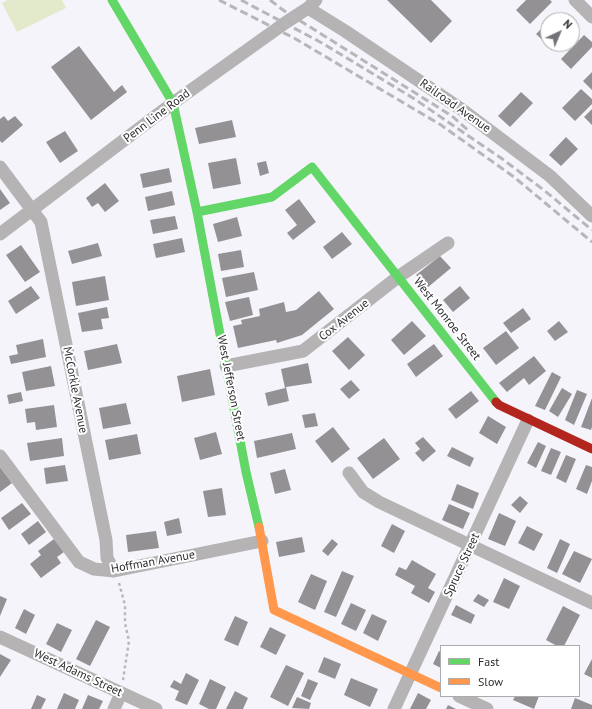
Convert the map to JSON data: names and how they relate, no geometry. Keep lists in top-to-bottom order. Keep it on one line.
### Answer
{"streets":{"street":["Railroad Avenue","Penn Line Road","West Monroe Street","Cox Avenue","West Jefferson Street","McCorkle Avenue","Hoffman Avenue","Spruce Street","West Adams Street"]},"crossings":[["Railroad Avenue","Penn Line Road"],["Penn Line Road","West Jefferson Street"],["Penn Line Road","McCorkle Avenue"],["West Monroe Street","Cox Avenue"],["West Monroe Street","West Jefferson Street"],["West Monroe Street","Spruce Street"],["Cox Avenue","West Jefferson Street"],["West Jefferson Street","Hoffman Avenue"],["West Jefferson Street","Spruce Street"],["McCorkle Avenue","Hoffman Avenue"]],"legend":["Fast","Slow"],"north":"top right"}
